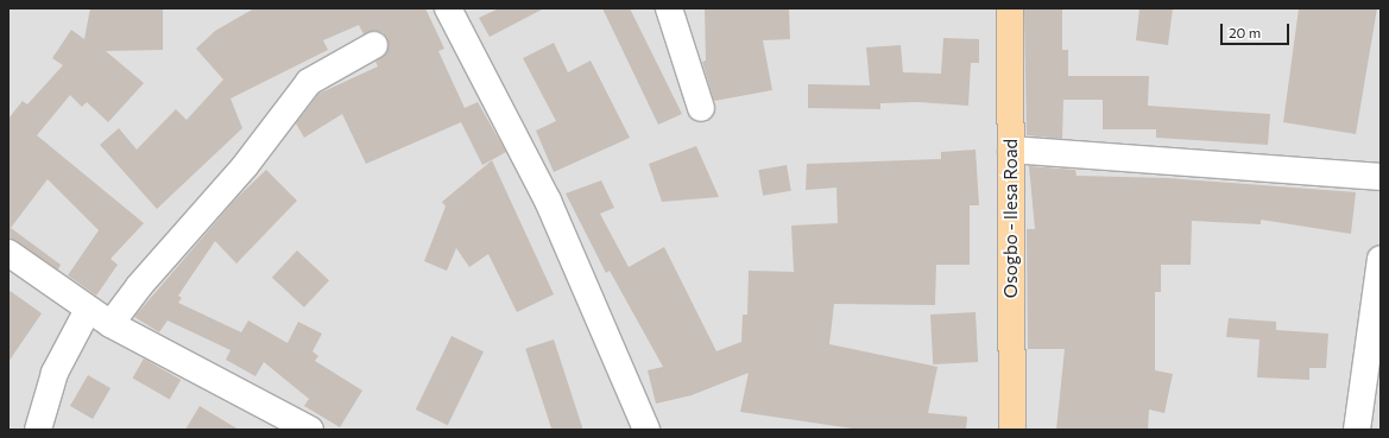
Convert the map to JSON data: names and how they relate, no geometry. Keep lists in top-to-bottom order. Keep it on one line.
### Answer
{"streets":{"main road":["Osogbo - Ilesa Road"]},"scale_bar":"20 m"}
